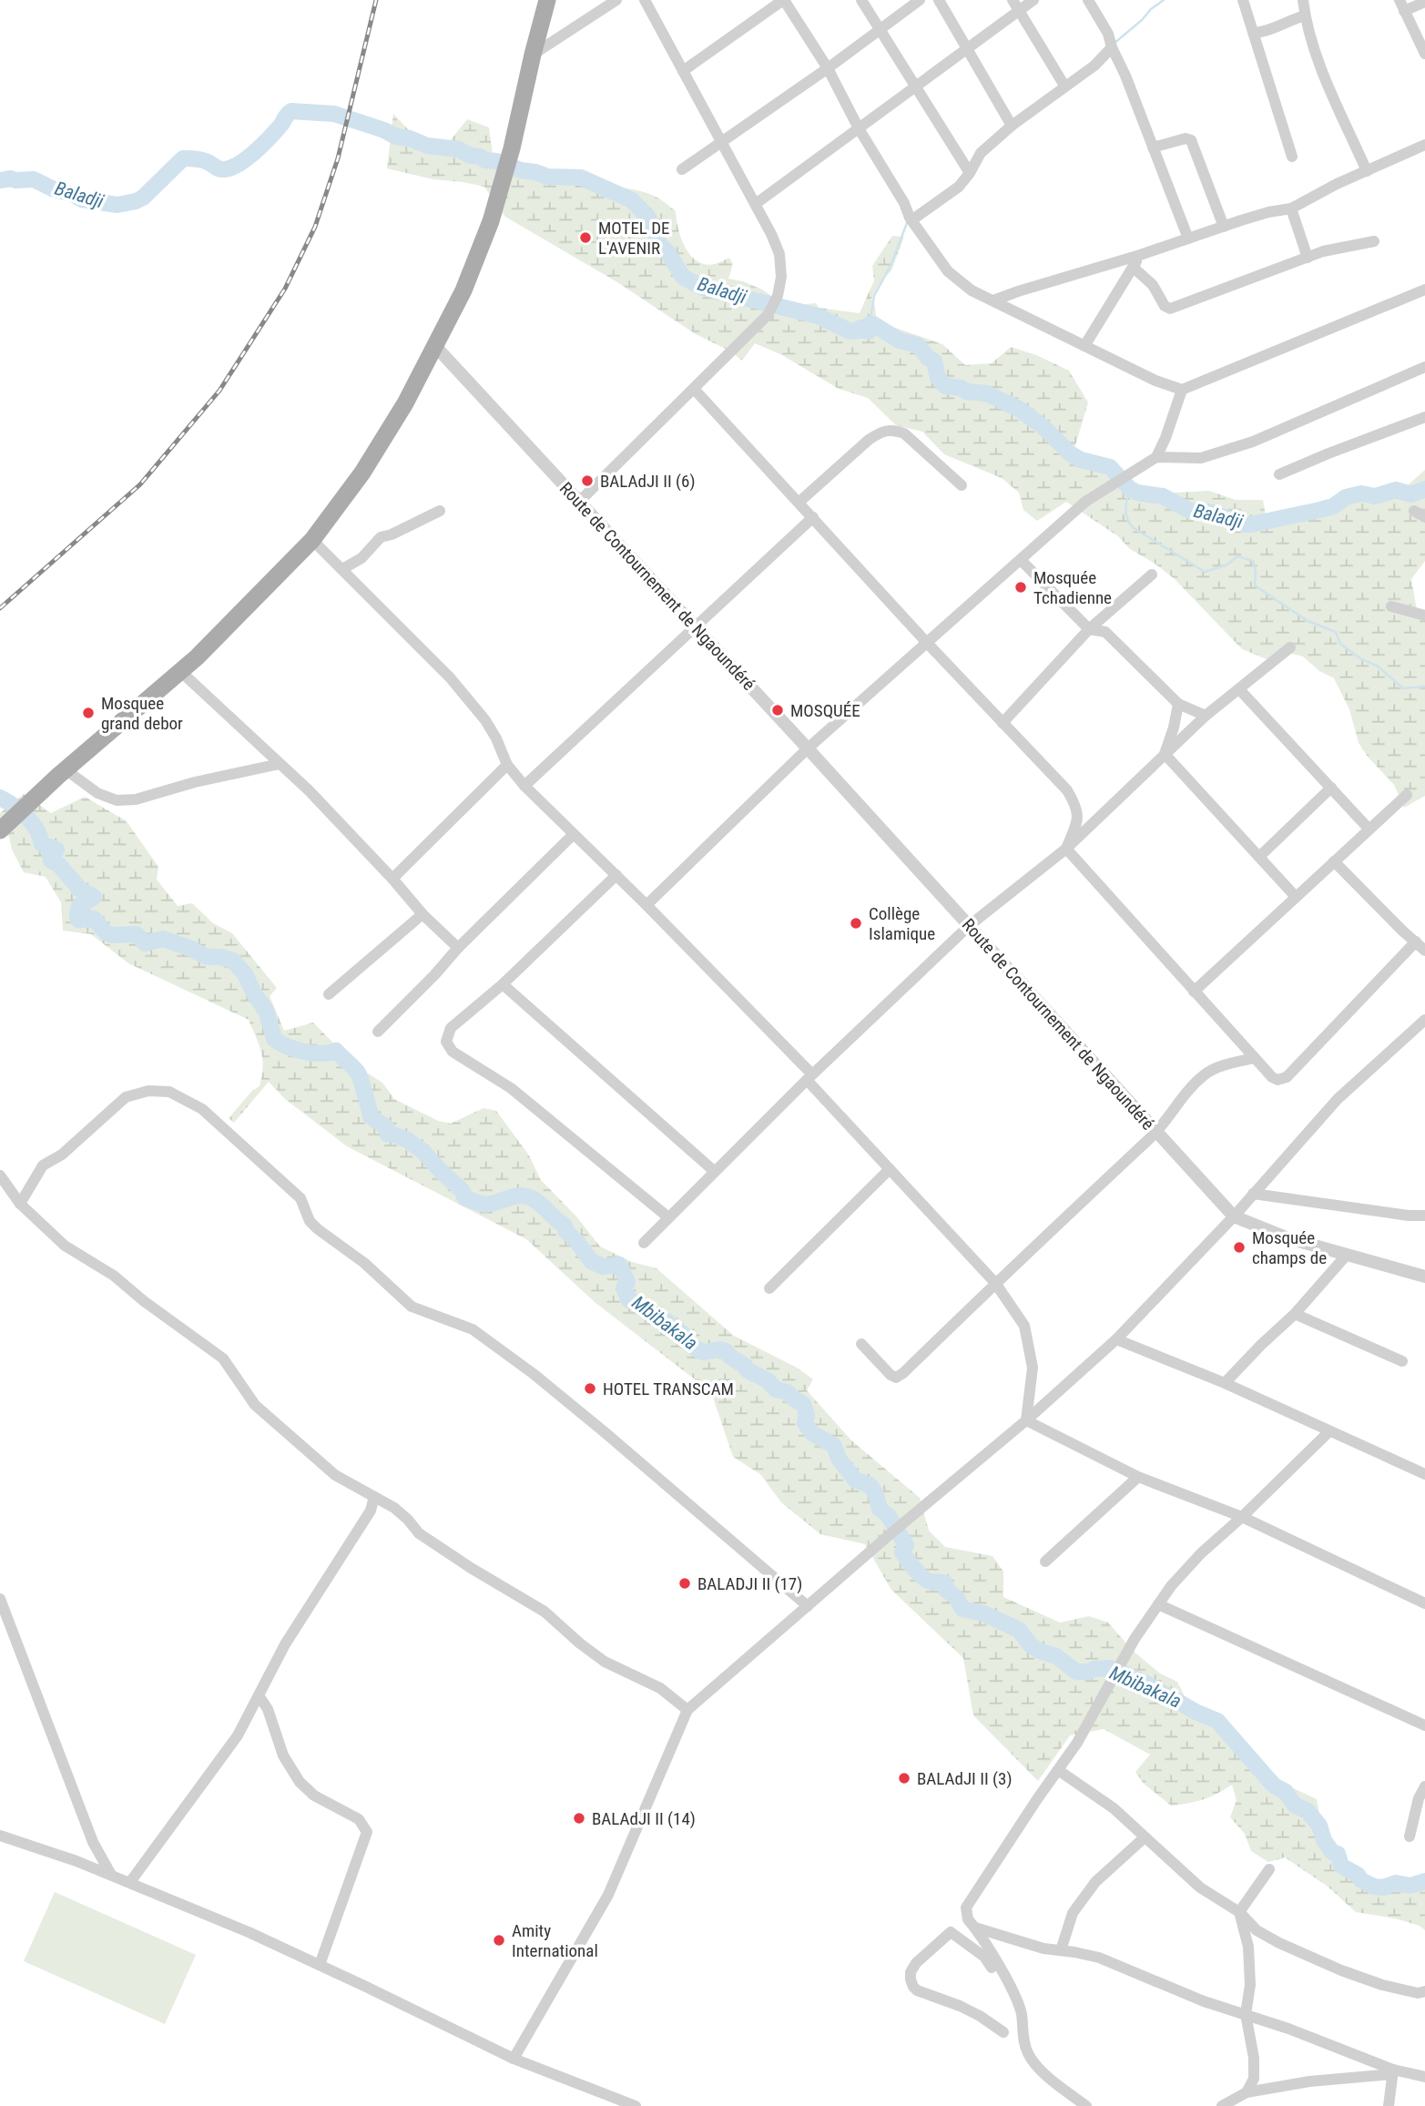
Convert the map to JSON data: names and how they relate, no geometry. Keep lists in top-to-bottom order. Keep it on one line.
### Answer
{"streets":{"street":["Route de Contournement de Ngaoundéré"]},"water":["Baladji","Mbibakala"],"places":["MOTEL DE L'AVENIR","BALAdJI II (6)","Mosquée Tchadienne","MOSQUÉE","Mosquee grand debor","Collège Islamique","Mosquée champs de","HOTEL TRANSCAM","BALADJI II (17)","BALAdJI II (3)","BALAdJI II (14)","Amity International"]}
